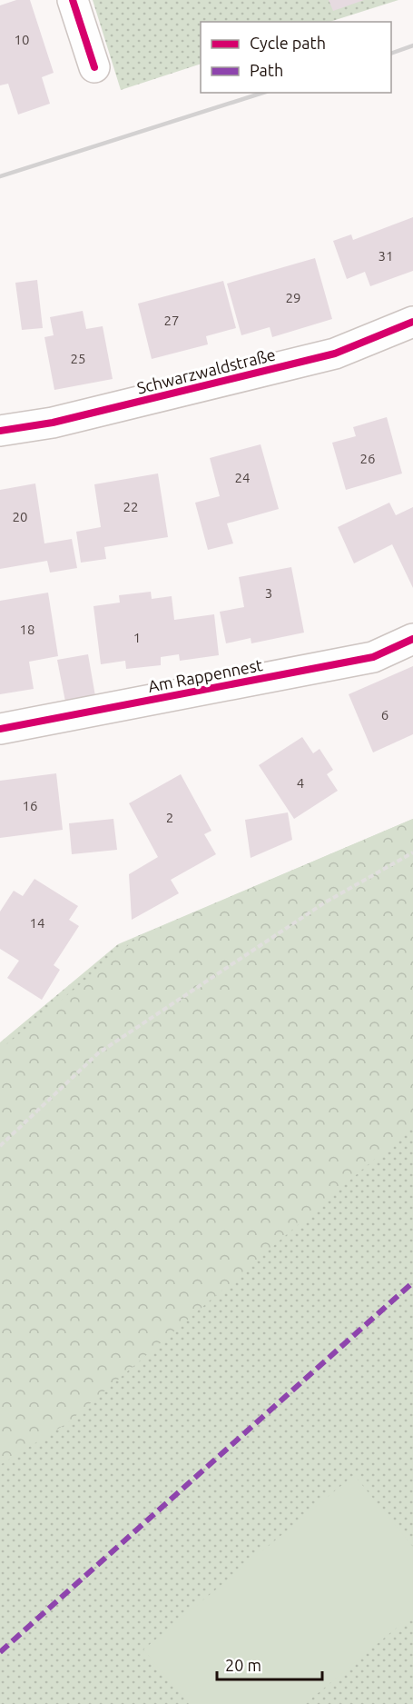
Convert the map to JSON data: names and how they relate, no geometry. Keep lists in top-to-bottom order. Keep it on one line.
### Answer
{"streets":{"street":["Schwarzwaldstraße","Am Rappennest"]},"house_numbers":["10","31","29","27","25","26","24","22","20","3","18","1","6","4","16","2","14"],"legend":["Cycle path","Path"],"scale_bar":"20 m"}
